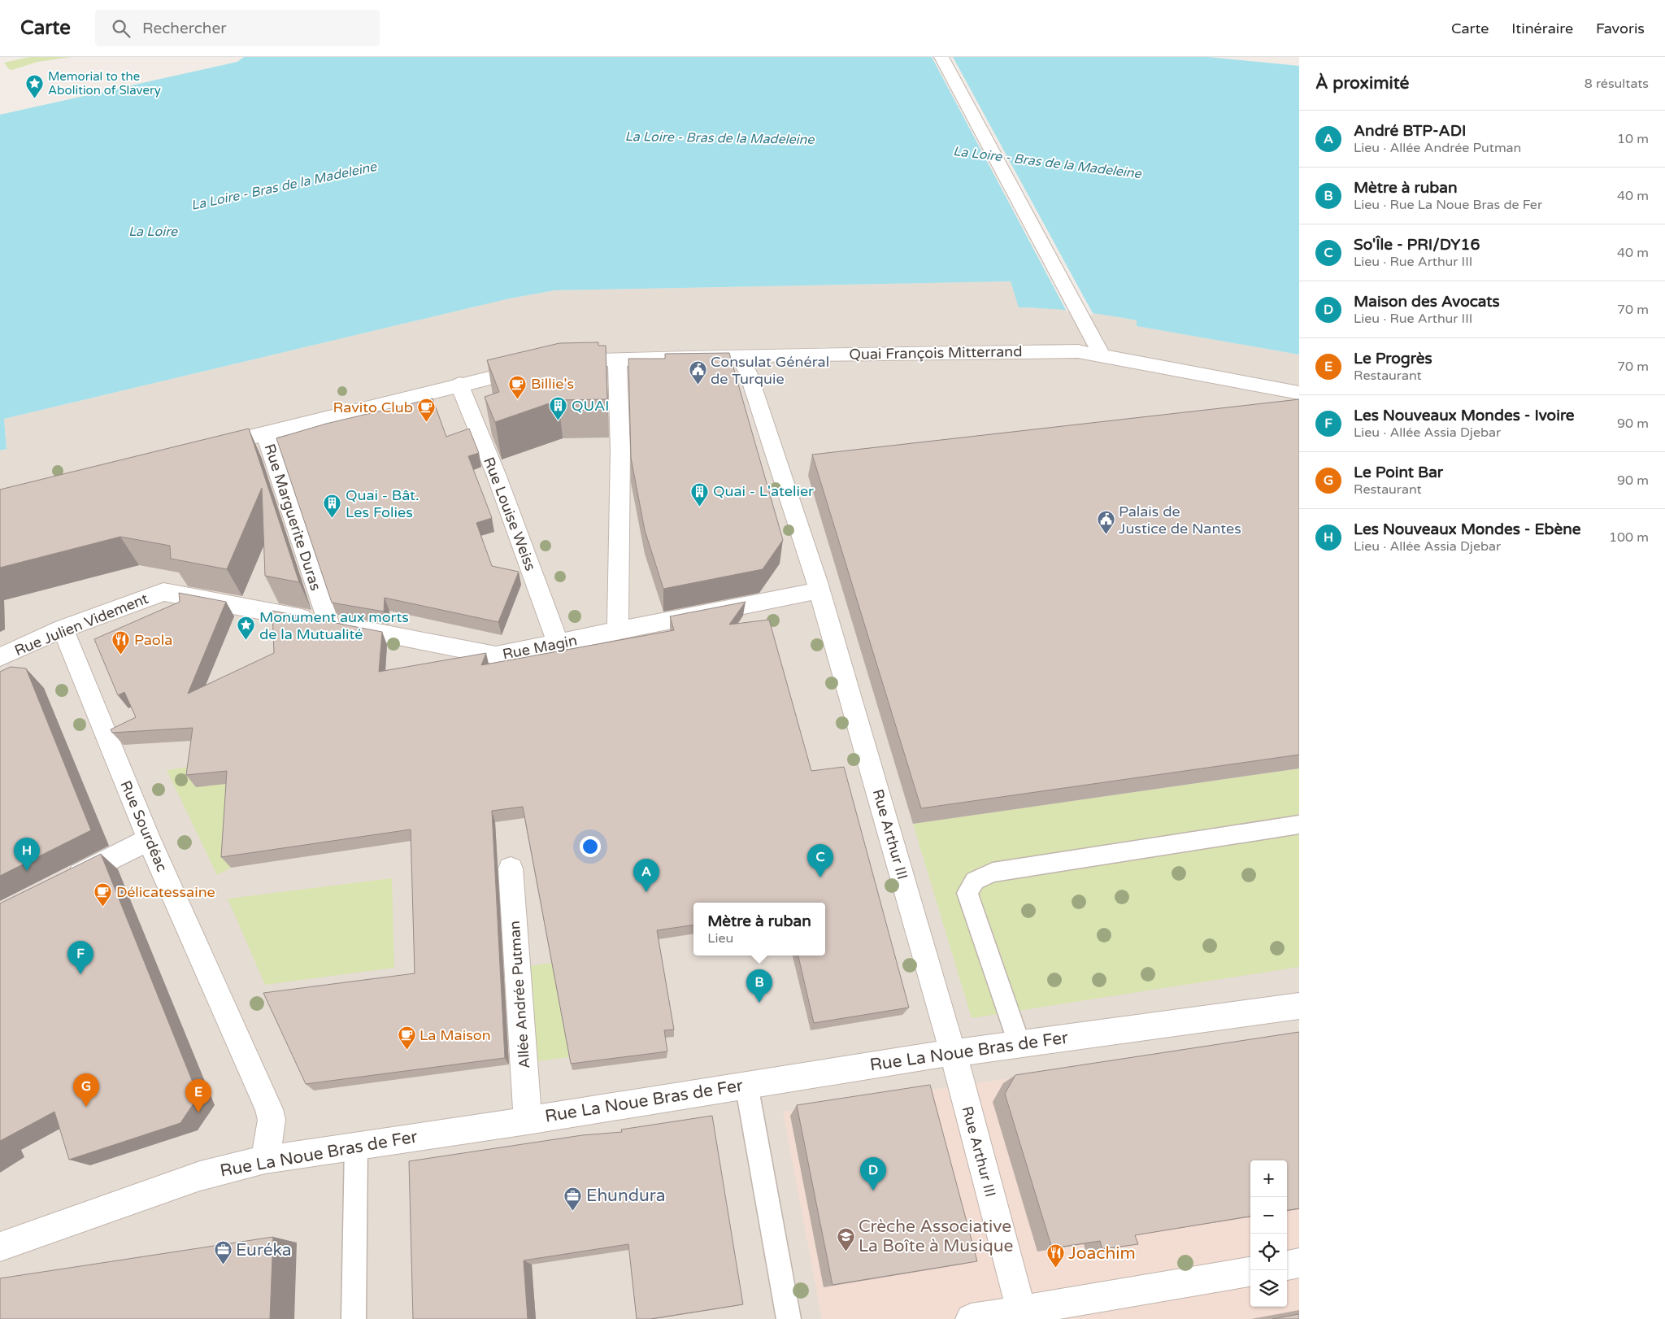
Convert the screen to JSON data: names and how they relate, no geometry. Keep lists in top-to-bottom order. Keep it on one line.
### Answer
{"streets":{"street":["Quai François Mitterrand","Rue Louise Weiss","Rue Marguerite Duras","Rue Julien Videment","Rue Magin","Rue Sourdéac","Rue Arthur III","Allée Andrée Putman","Rue La Noue Bras de Fer"]},"crossings":[["Quai François Mitterrand","Rue Arthur III"],["Rue Louise Weiss","Rue Magin"],["Rue Marguerite Duras","Rue Magin"],["Rue Julien Videment","Rue Magin"],["Rue Julien Videment","Rue Sourdéac"],["Rue Magin","Rue Arthur III"],["Rue Sourdéac","Rue La Noue Bras de Fer"],["Rue Arthur III","Rue La Noue Bras de Fer"],["Allée Andrée Putman","Rue La Noue Bras de Fer"]],"water":["La Loire - Bras de la Madeleine","La Loire"],"places":{"place":["Memorial to the Abolition of Slavery","Monument aux morts de la Mutualité"],"public building":["Consulat Général de Turquie","Palais de Justice de Nantes"],"cafe":["Billie's","Ravito Club","Délicatessaine","La Maison"],"building":["QUAI","Quai - L'atelier","Quai - Bât. Les Folies"],"restaurant":["Paola","Joachim"],"office":["Ehundura","Euréka"],"school or university":["Crèche Associative La Boîte à Musique"]},"page":{"header":"Carte","search":"Rechercher","nav":["Carte","Itinéraire","Favoris"],"heading":["À proximité","8 résultats"],"list":[{"mark":"A","name":"André BTP-ADI","note":"Lieu · Allée Andrée Putman","value":"10 m"},{"mark":"B","name":"Mètre à ruban","note":"Lieu · Rue La Noue Bras de Fer","value":"40 m"},{"mark":"C","name":"So'Île - PRI/DY16","note":"Lieu · Rue Arthur III","value":"40 m"},{"mark":"D","name":"Maison des Avocats","note":"Lieu · Rue Arthur III","value":"70 m"},{"mark":"E","name":"Le Progrès","note":"Restaurant","value":"70 m"},{"mark":"F","name":"Les Nouveaux Mondes - Ivoire","note":"Lieu · Allée Assia Djebar","value":"90 m"},{"mark":"G","name":"Le Point Bar","note":"Restaurant","value":"90 m"},{"mark":"H","name":"Les Nouveaux Mondes - Ebène","note":"Lieu · Allée Assia Djebar","value":"100 m"}],"pins":["H","C","A","F","B","G","E","D"],"popup":["Mètre à ruban","Lieu"],"map_buttons":["+","−"]}}
